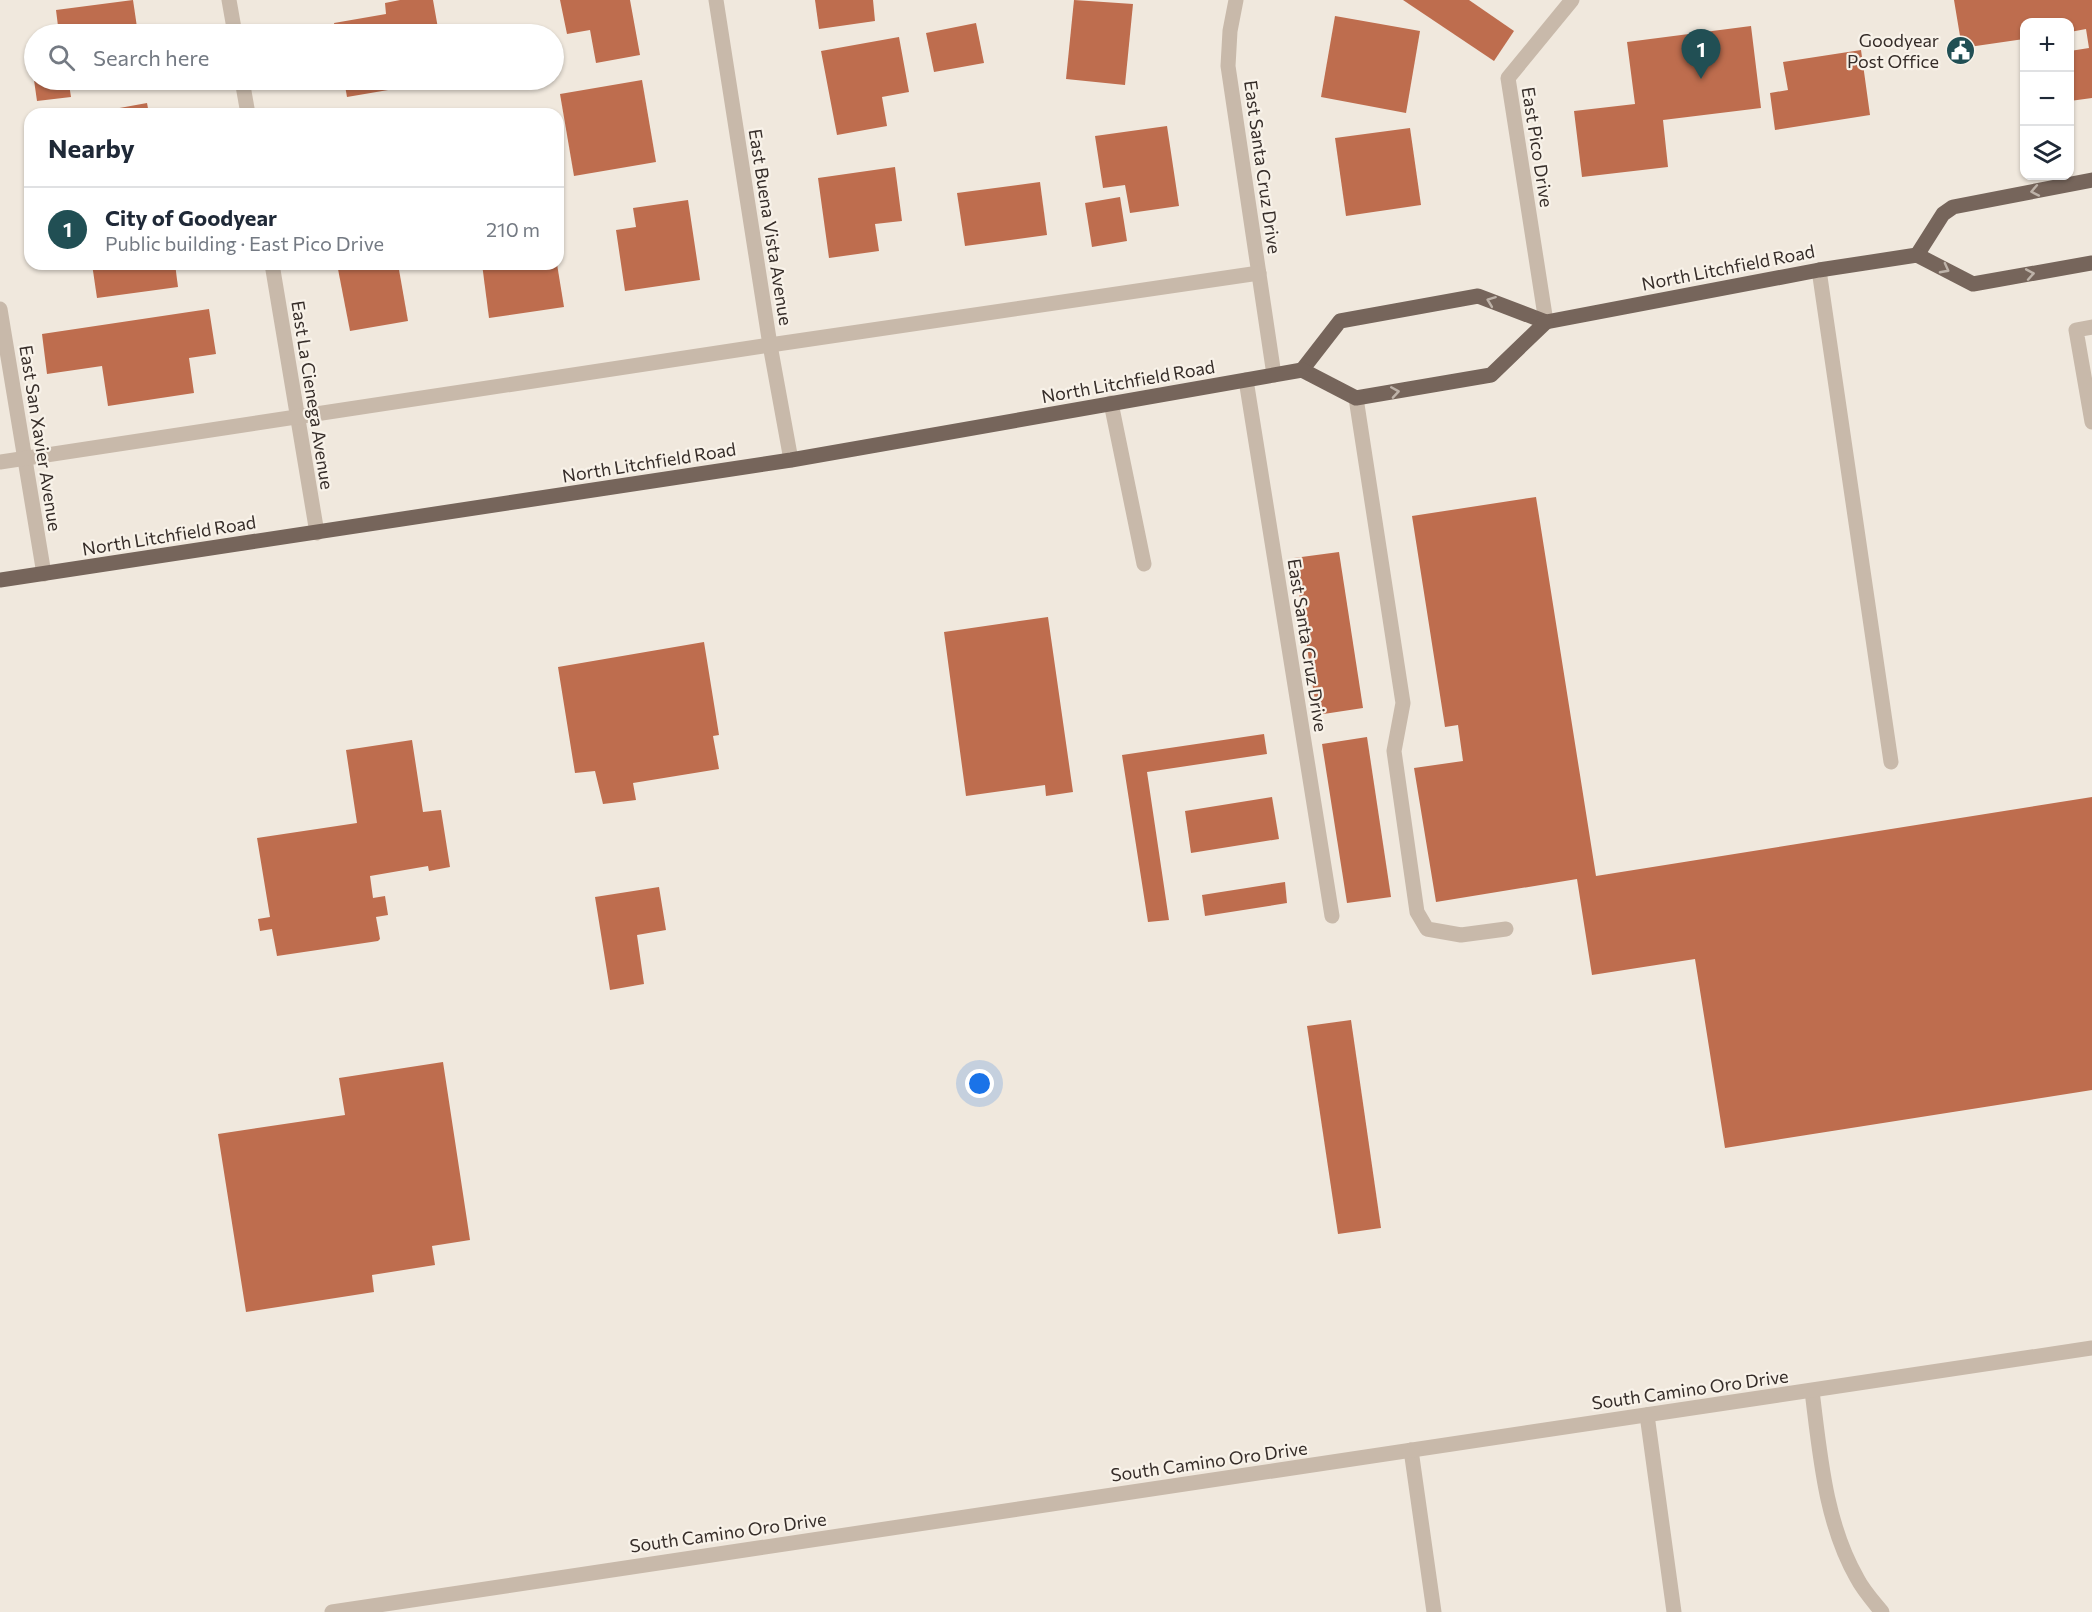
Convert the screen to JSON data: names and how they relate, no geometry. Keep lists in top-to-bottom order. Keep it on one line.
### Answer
{"streets":{"main road":["North Litchfield Road"],"street":["East Pico Drive","East Santa Cruz Drive","East Buena Vista Avenue","East La Cienega Avenue","East San Xavier Avenue","South Camino Oro Drive"]},"crossings":[["East Pico Drive","North Litchfield Road"],["East Santa Cruz Drive","North Litchfield Road"],["East Buena Vista Avenue","North Litchfield Road"],["North Litchfield Road","East La Cienega Avenue"],["North Litchfield Road","East San Xavier Avenue"]],"places":{"public building":["Goodyear Post Office"]},"page":{"map_buttons":["+","−"],"search":"Search here","pins":"1","heading":"Nearby","list":[{"mark":"1","name":"City of Goodyear","note":"Public building · East Pico Drive","value":"210 m"}]}}
